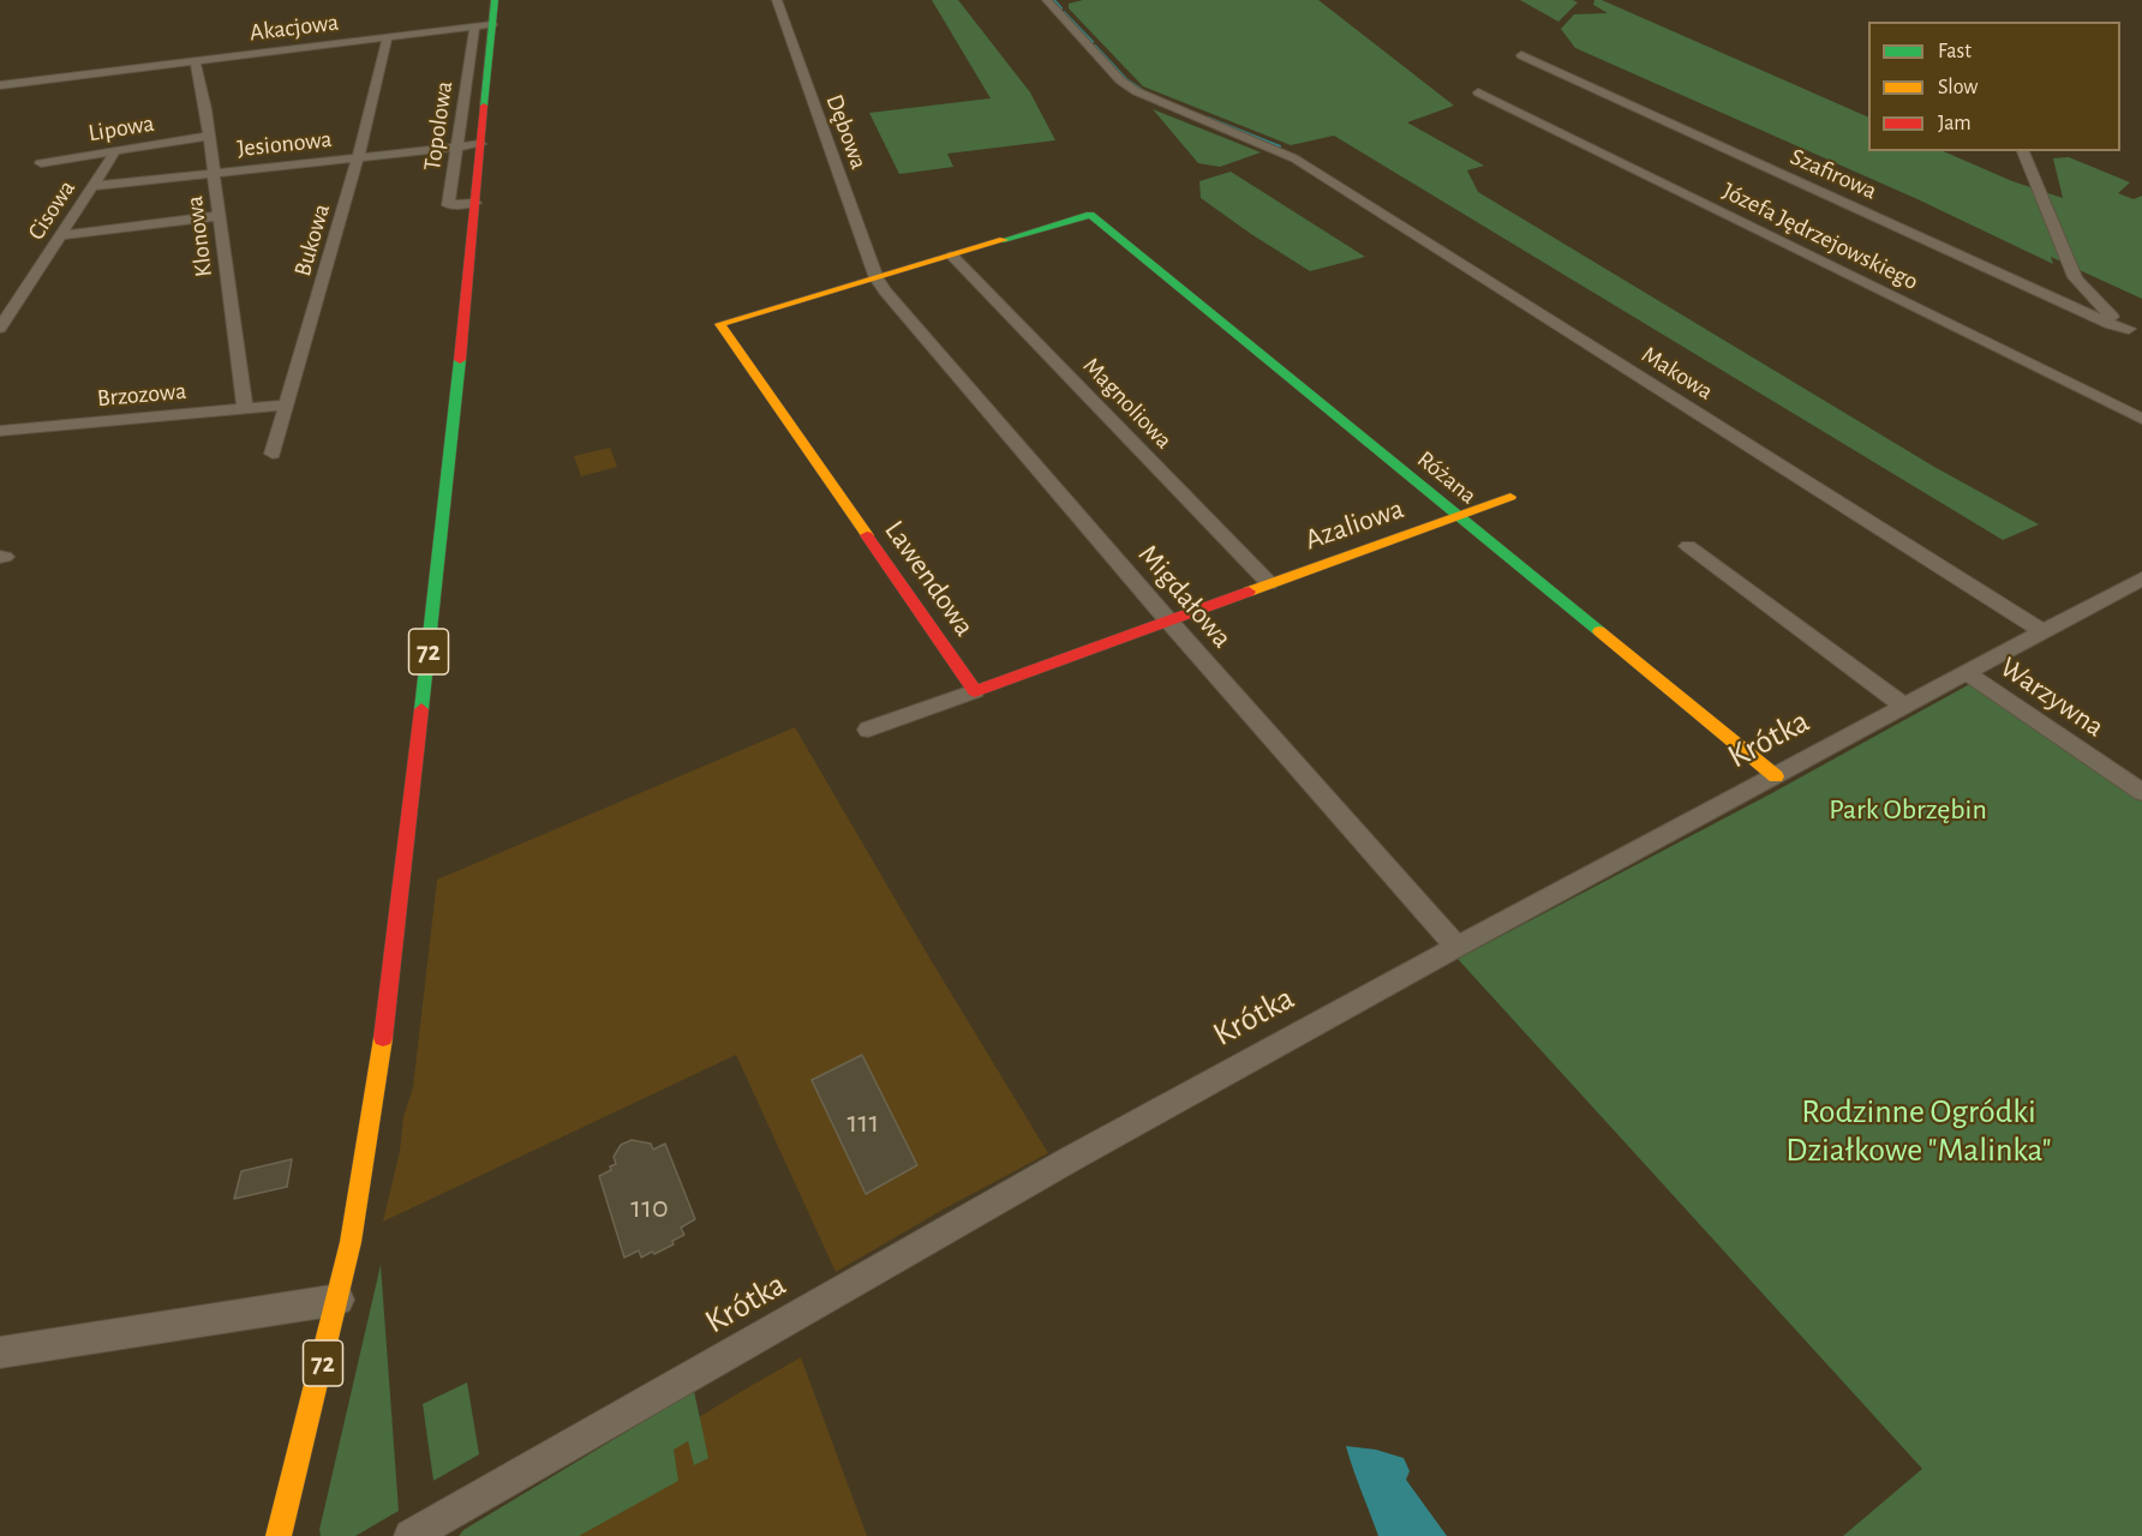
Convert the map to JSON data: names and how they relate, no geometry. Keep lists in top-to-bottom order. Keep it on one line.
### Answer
{"streets":{"street":["Akacjowa","Topolowa","Lipowa","Dębowa","Jesionowa","Szafirowa","Cisowa","Klonowa","Józefa Jędrzejowskiego","Bukowa","Makowa","Brzozowa","Magnoliowa","Różana","Azaliowa","Lawendowa","Migdałowa","72","Warzywna","Krótka"]},"crossings":[["Akacjowa","Topolowa"],["Akacjowa","Klonowa"],["Akacjowa","Bukowa"],["Akacjowa","72"],["Topolowa","Jesionowa"],["Topolowa","72"],["Lipowa","Cisowa"],["Lipowa","Klonowa"],["Dębowa","Lawendowa"],["Dębowa","Migdałowa"],["Jesionowa","Cisowa"],["Jesionowa","Klonowa"],["Jesionowa","Bukowa"],["Jesionowa","72"],["Klonowa","Brzozowa"],["Bukowa","Brzozowa"],["Makowa","Krótka"],["Magnoliowa","Różana"],["Magnoliowa","Azaliowa"],["Różana","Azaliowa"],["Różana","Krótka"],["Azaliowa","Migdałowa"],["Lawendowa","Migdałowa"],["Migdałowa","Krótka"],["Warzywna","Krótka"]],"parks":["Park Obrzębin","Rodzinne Ogródki Działkowe \"Malinka\""],"house_numbers":["111","110"],"legend":["Fast","Slow","Jam"]}
